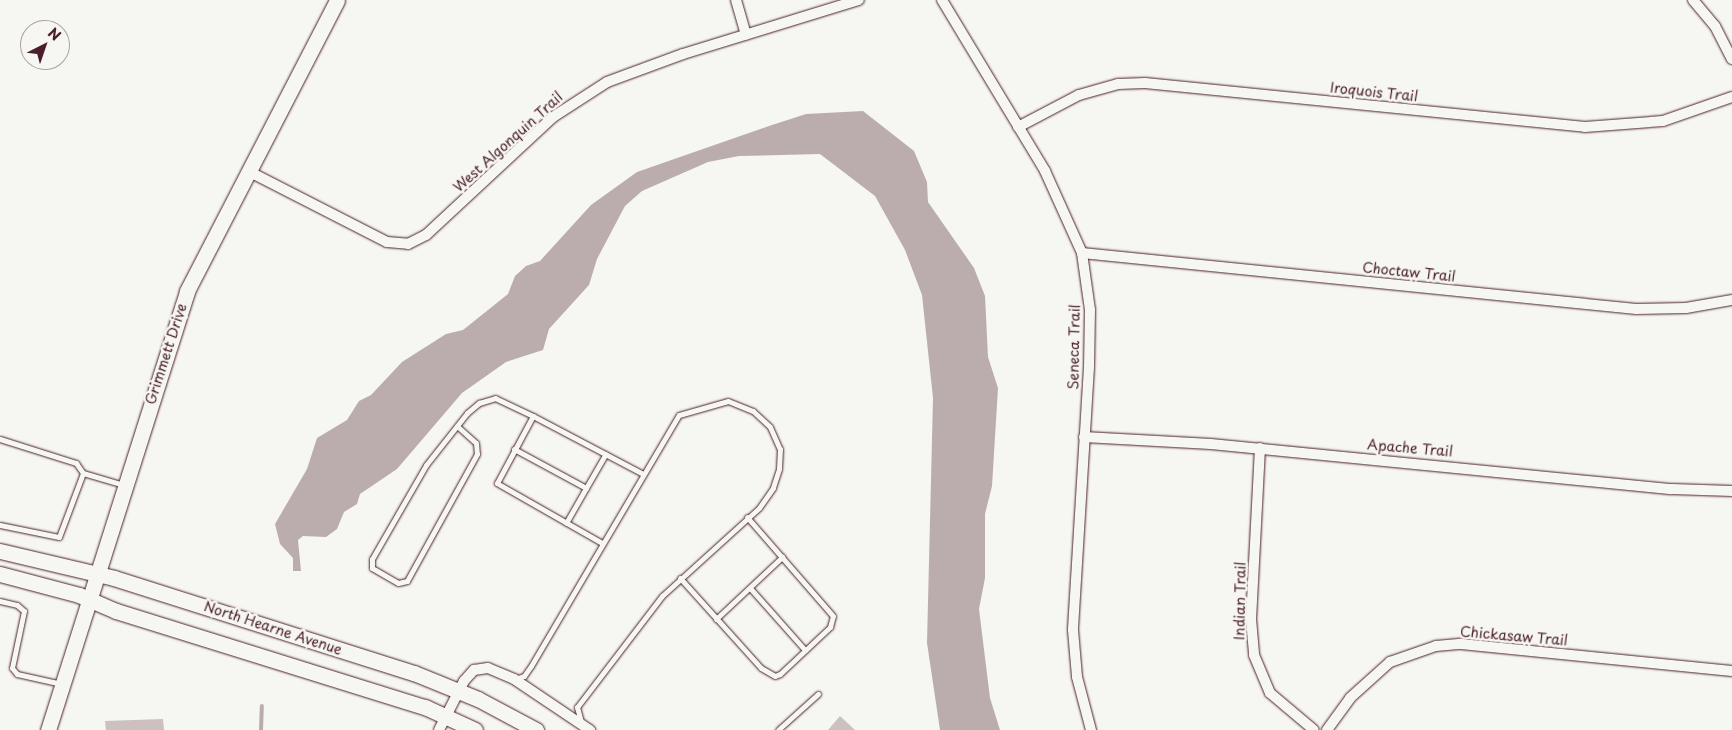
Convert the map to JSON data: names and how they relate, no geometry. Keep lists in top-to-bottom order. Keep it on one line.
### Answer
{"streets":{"main road":["Grimmett Drive","North Hearne Avenue"],"street":["Iroquois Trail","West Algonquin Trail","Choctaw Trail","Seneca Trail","Apache Trail","Indian Trail","Chickasaw Trail"]},"crossings":[["Iroquois Trail","Seneca Trail"],["West Algonquin Trail","Grimmett Drive"],["Choctaw Trail","Seneca Trail"],["Seneca Trail","Apache Trail"],["Grimmett Drive","North Hearne Avenue"],["Apache Trail","Indian Trail"]],"north":"top right"}
